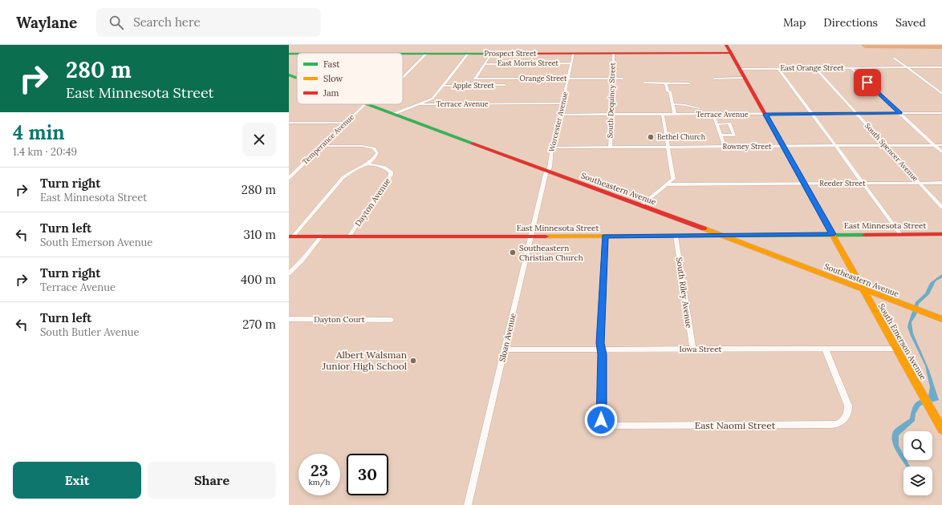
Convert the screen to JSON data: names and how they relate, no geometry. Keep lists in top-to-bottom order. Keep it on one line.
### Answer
{"streets":{"main road":["Prospect Street","Southeastern Avenue","East Minnesota Street","South Emerson Avenue"],"street":["East Morris Street","East Orange Street","Orange Street","Apple Street","South Dequincy Street","Terrace Avenue","Worcester Avenue","Temperance Avenue","Rowney Street","South Spencer Avenue","Reeder Street","Dayton Avenue","South Riley Avenue","Dayton Court","Sloan Avenue","Iowa Street","East Naomi Street"]},"crossings":[["Prospect Street","South Dequincy Street"],["Prospect Street","Worcester Avenue"],["Prospect Street","Temperance Avenue"],["Prospect Street","South Emerson Avenue"],["East Morris Street","Orange Street"],["East Morris Street","Worcester Avenue"],["East Orange Street","South Spencer Avenue"],["East Orange Street","South Emerson Avenue"],["Orange Street","South Dequincy Street"],["Orange Street","Worcester Avenue"],["South Dequincy Street","Terrace Avenue"],["South Dequincy Street","Rowney Street"],["Terrace Avenue","Worcester Avenue"],["Terrace Avenue","South Spencer Avenue"],["Terrace Avenue","South Emerson Avenue"],["Worcester Avenue","Rowney Street"],["Worcester Avenue","Southeastern Avenue"],["Worcester Avenue","Sloan Avenue"],["Rowney Street","South Spencer Avenue"],["Rowney Street","South Emerson Avenue"],["South Spencer Avenue","Reeder Street"],["Reeder Street","South Emerson Avenue"],["Southeastern Avenue","East Minnesota Street"],["Southeastern Avenue","Sloan Avenue"],["Southeastern Avenue","South Emerson Avenue"],["Dayton Avenue","East Minnesota Street"],["East Minnesota Street","South Riley Avenue"],["East Minnesota Street","Sloan Avenue"],["East Minnesota Street","South Emerson Avenue"],["South Riley Avenue","Iowa Street"],["Sloan Avenue","Iowa Street"],["South Emerson Avenue","Iowa Street"],["Iowa Street","East Naomi Street"]],"places":["Bethel Church","Southeastern Christian Church","Albert Walsman Junior High School"],"legend":["Fast","Slow","Jam"],"page":{"header":"Waylane","search":"Search here","nav":["Map","Directions","Saved"],"turn":["280 m","East Minnesota Street"],"heading":["4 min","1.4 km · 20:49"],"list":[{"name":"Turn right","note":"East Minnesota Street","value":"280 m"},{"name":"Turn left","note":"South Emerson Avenue","value":"310 m"},{"name":"Turn right","note":"Terrace Avenue","value":"400 m"},{"name":"Turn left","note":"South Butler Avenue","value":"270 m"}],"speed":"23 km/h","limit":"30","buttons":["Exit","Share"]}}
